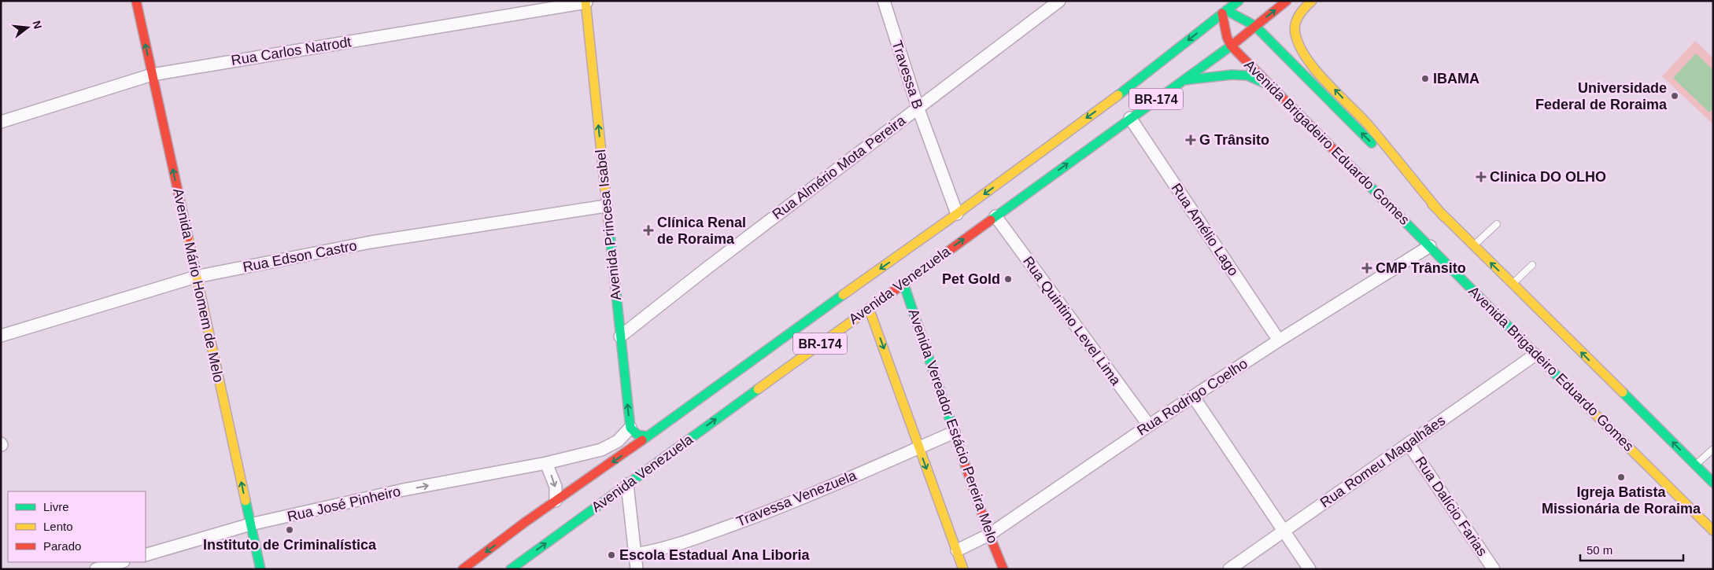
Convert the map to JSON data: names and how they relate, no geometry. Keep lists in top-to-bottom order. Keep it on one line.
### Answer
{"streets":{"main road":["BR-174","Avenida Brigadeiro Eduardo Gomes","Avenida Princesa Isabel","Avenida Mário Homem de Melo","Avenida Venezuela","Avenida Vereador Estácio Pereira Melo"],"street":["Rua Carlos Natrodt","Travessa B","Rua Almério Mota Pereira","Rua Amélio Lago","Rua Edson Castro","Rua Quintino Level Lima","Rua Rodrigo Coelho","Rua Romeu Magalhães","Travessa Venezuela","Rua José Pinheiro","Rua Dalício Farias"]},"crossings":[["Rua Carlos Natrodt","Avenida Princesa Isabel"],["Rua Carlos Natrodt","Avenida Mário Homem de Melo"],["Travessa B","Rua Almério Mota Pereira"],["Travessa B","Avenida Venezuela"],["Avenida Brigadeiro Eduardo Gomes","Avenida Venezuela"],["Avenida Brigadeiro Eduardo Gomes","Rua Rodrigo Coelho"],["Avenida Brigadeiro Eduardo Gomes","Rua Romeu Magalhães"],["Rua Almério Mota Pereira","Avenida Princesa Isabel"],["Avenida Princesa Isabel","Rua Edson Castro"],["Avenida Princesa Isabel","Rua José Pinheiro"],["Rua Amélio Lago","Avenida Venezuela"],["Rua Amélio Lago","Rua Rodrigo Coelho"],["Rua Edson Castro","Avenida Mário Homem de Melo"],["Avenida Mário Homem de Melo","Rua José Pinheiro"],["Avenida Venezuela","Rua Quintino Level Lima"],["Avenida Venezuela","Avenida Vereador Estácio Pereira Melo"],["Rua Quintino Level Lima","Rua Rodrigo Coelho"],["Rua Rodrigo Coelho","Avenida Vereador Estácio Pereira Melo"],["Avenida Vereador Estácio Pereira Melo","Travessa Venezuela"],["Rua Romeu Magalhães","Rua Dalício Farias"]],"one_way":["Avenida Princesa Isabel","Avenida Mário Homem de Melo","Rua José Pinheiro"],"places":{"other":["IBAMA","Universidade Federal de Roraima","Pet Gold","Igreja Batista Missionária de Roraima","Instituto de Criminalística","Escola Estadual Ana Liboria"],"health":["G Trânsito","Clinica DO OLHO","Clínica Renal de Roraima","CMP Trânsito"]},"legend":["Livre","Lento","Parado"],"scale_bar":"50 m","north":"right"}
